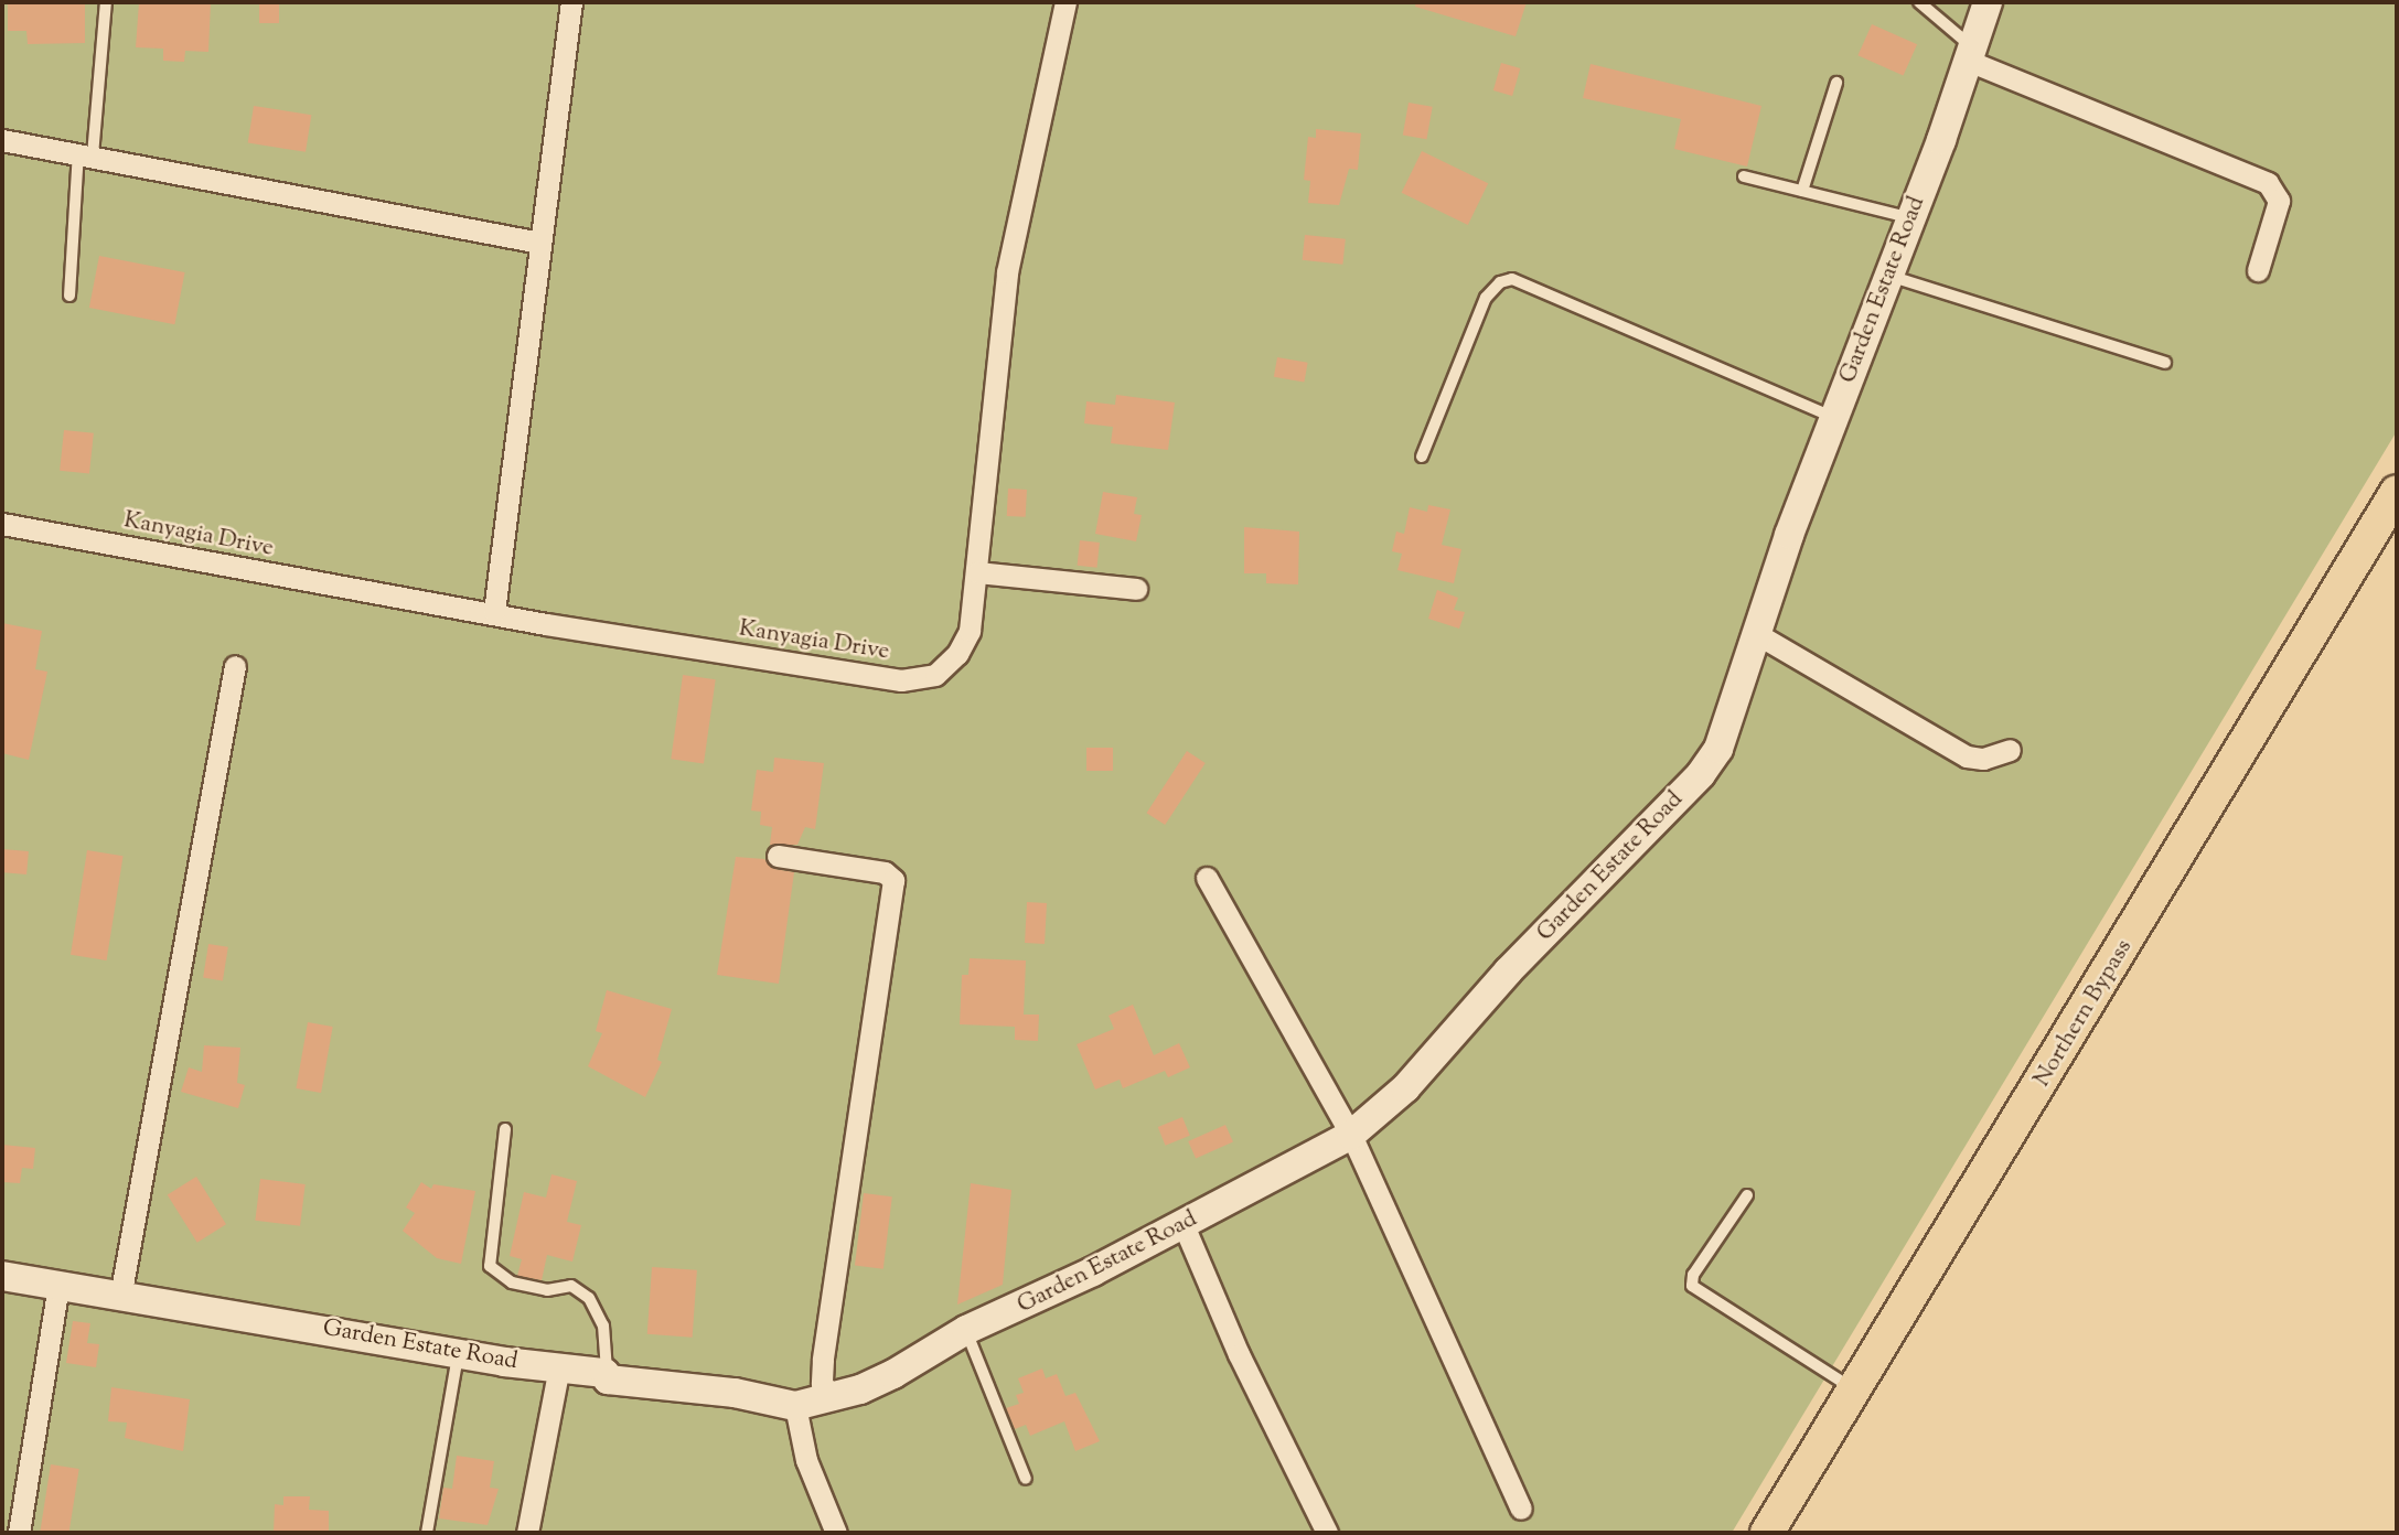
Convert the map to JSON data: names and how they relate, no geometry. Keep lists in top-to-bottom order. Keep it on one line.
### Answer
{"streets":{"main road":["Northern Bypass"],"street":["Garden Estate Road","Kanyagia Drive"]}}
